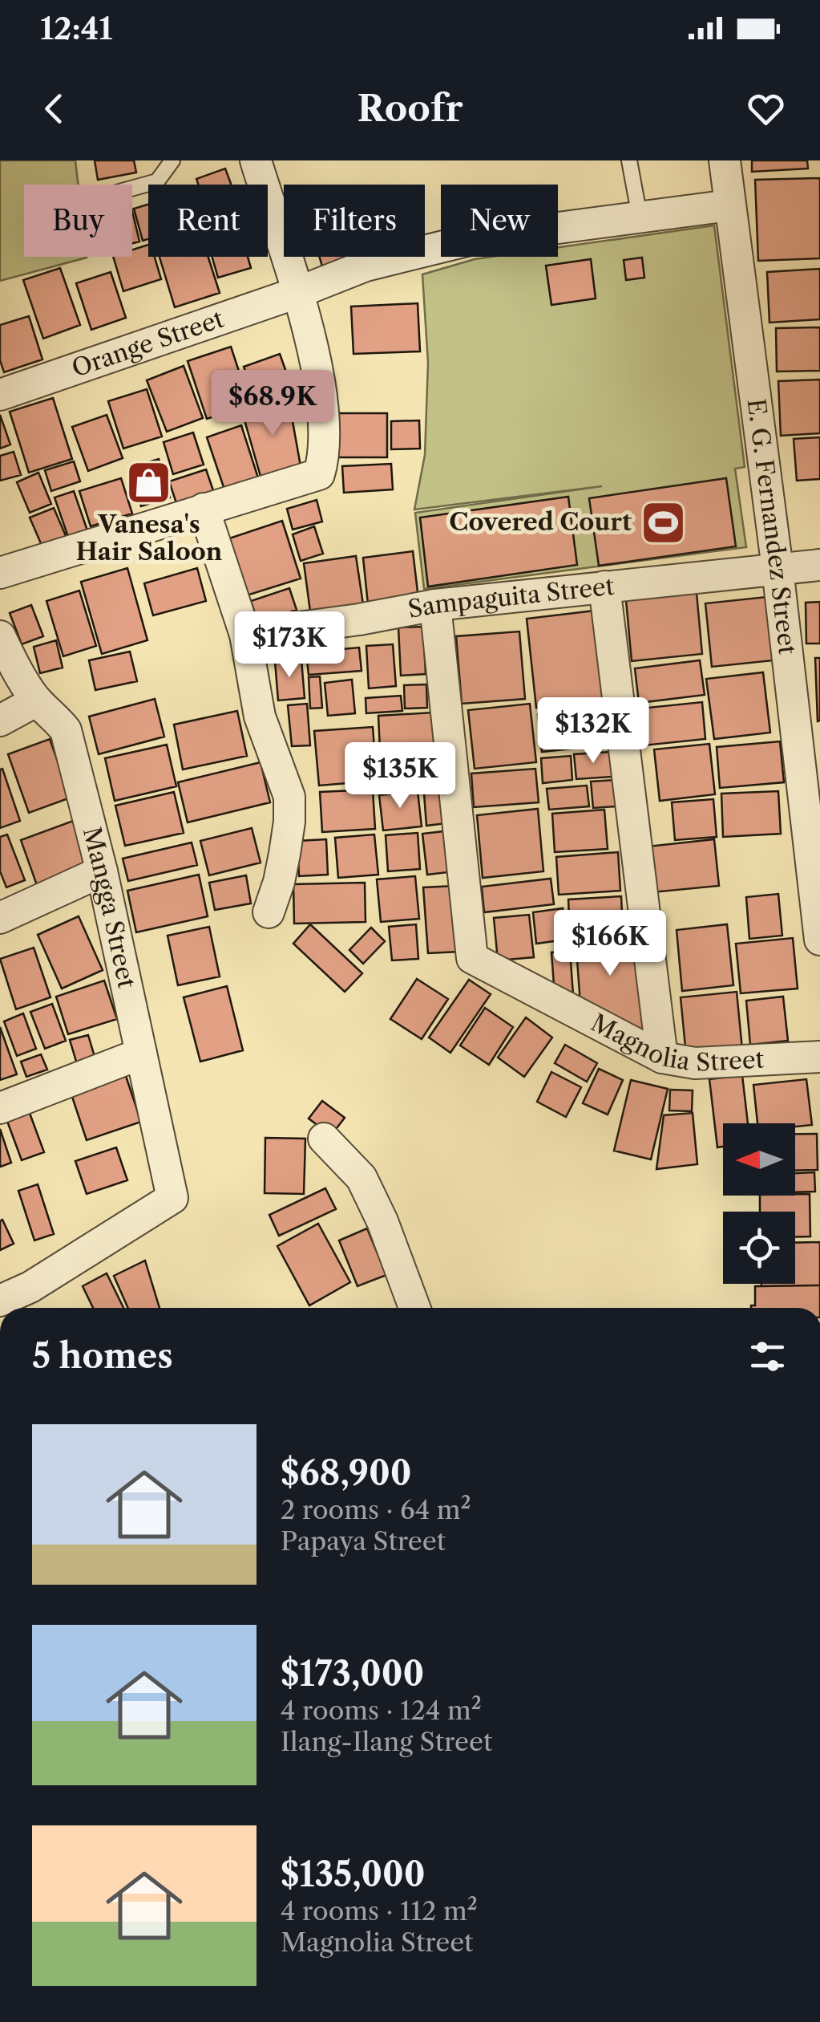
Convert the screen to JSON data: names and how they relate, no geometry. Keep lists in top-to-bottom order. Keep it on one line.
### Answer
{"streets":{"street":["Orange Street","E. G. Fernandez Street","Sampaguita Street","Mangga Street","Magnolia Street"]},"crossings":[["Orange Street","E. G. Fernandez Street"],["E. G. Fernandez Street","Sampaguita Street"],["Sampaguita Street","Magnolia Street"]],"places":{"shop":["Vanesa's Hair Saloon"],"sports":["Covered Court"]},"north":"left","page":{"status":"12:41","header":"Roofr","chip":["Buy","Rent","Filters","New"],"price":["$68.9K","$173K","$132K","$135K","$166K"],"heading":"5 homes","list":[{"name":"$68,900","note":"2 rooms · 64 m² · Papaya Street"},{"name":"$173,000","note":"4 rooms · 124 m² · Ilang-Ilang Street"},{"name":"$135,000","note":"4 rooms · 112 m² · Magnolia Street"}]}}
